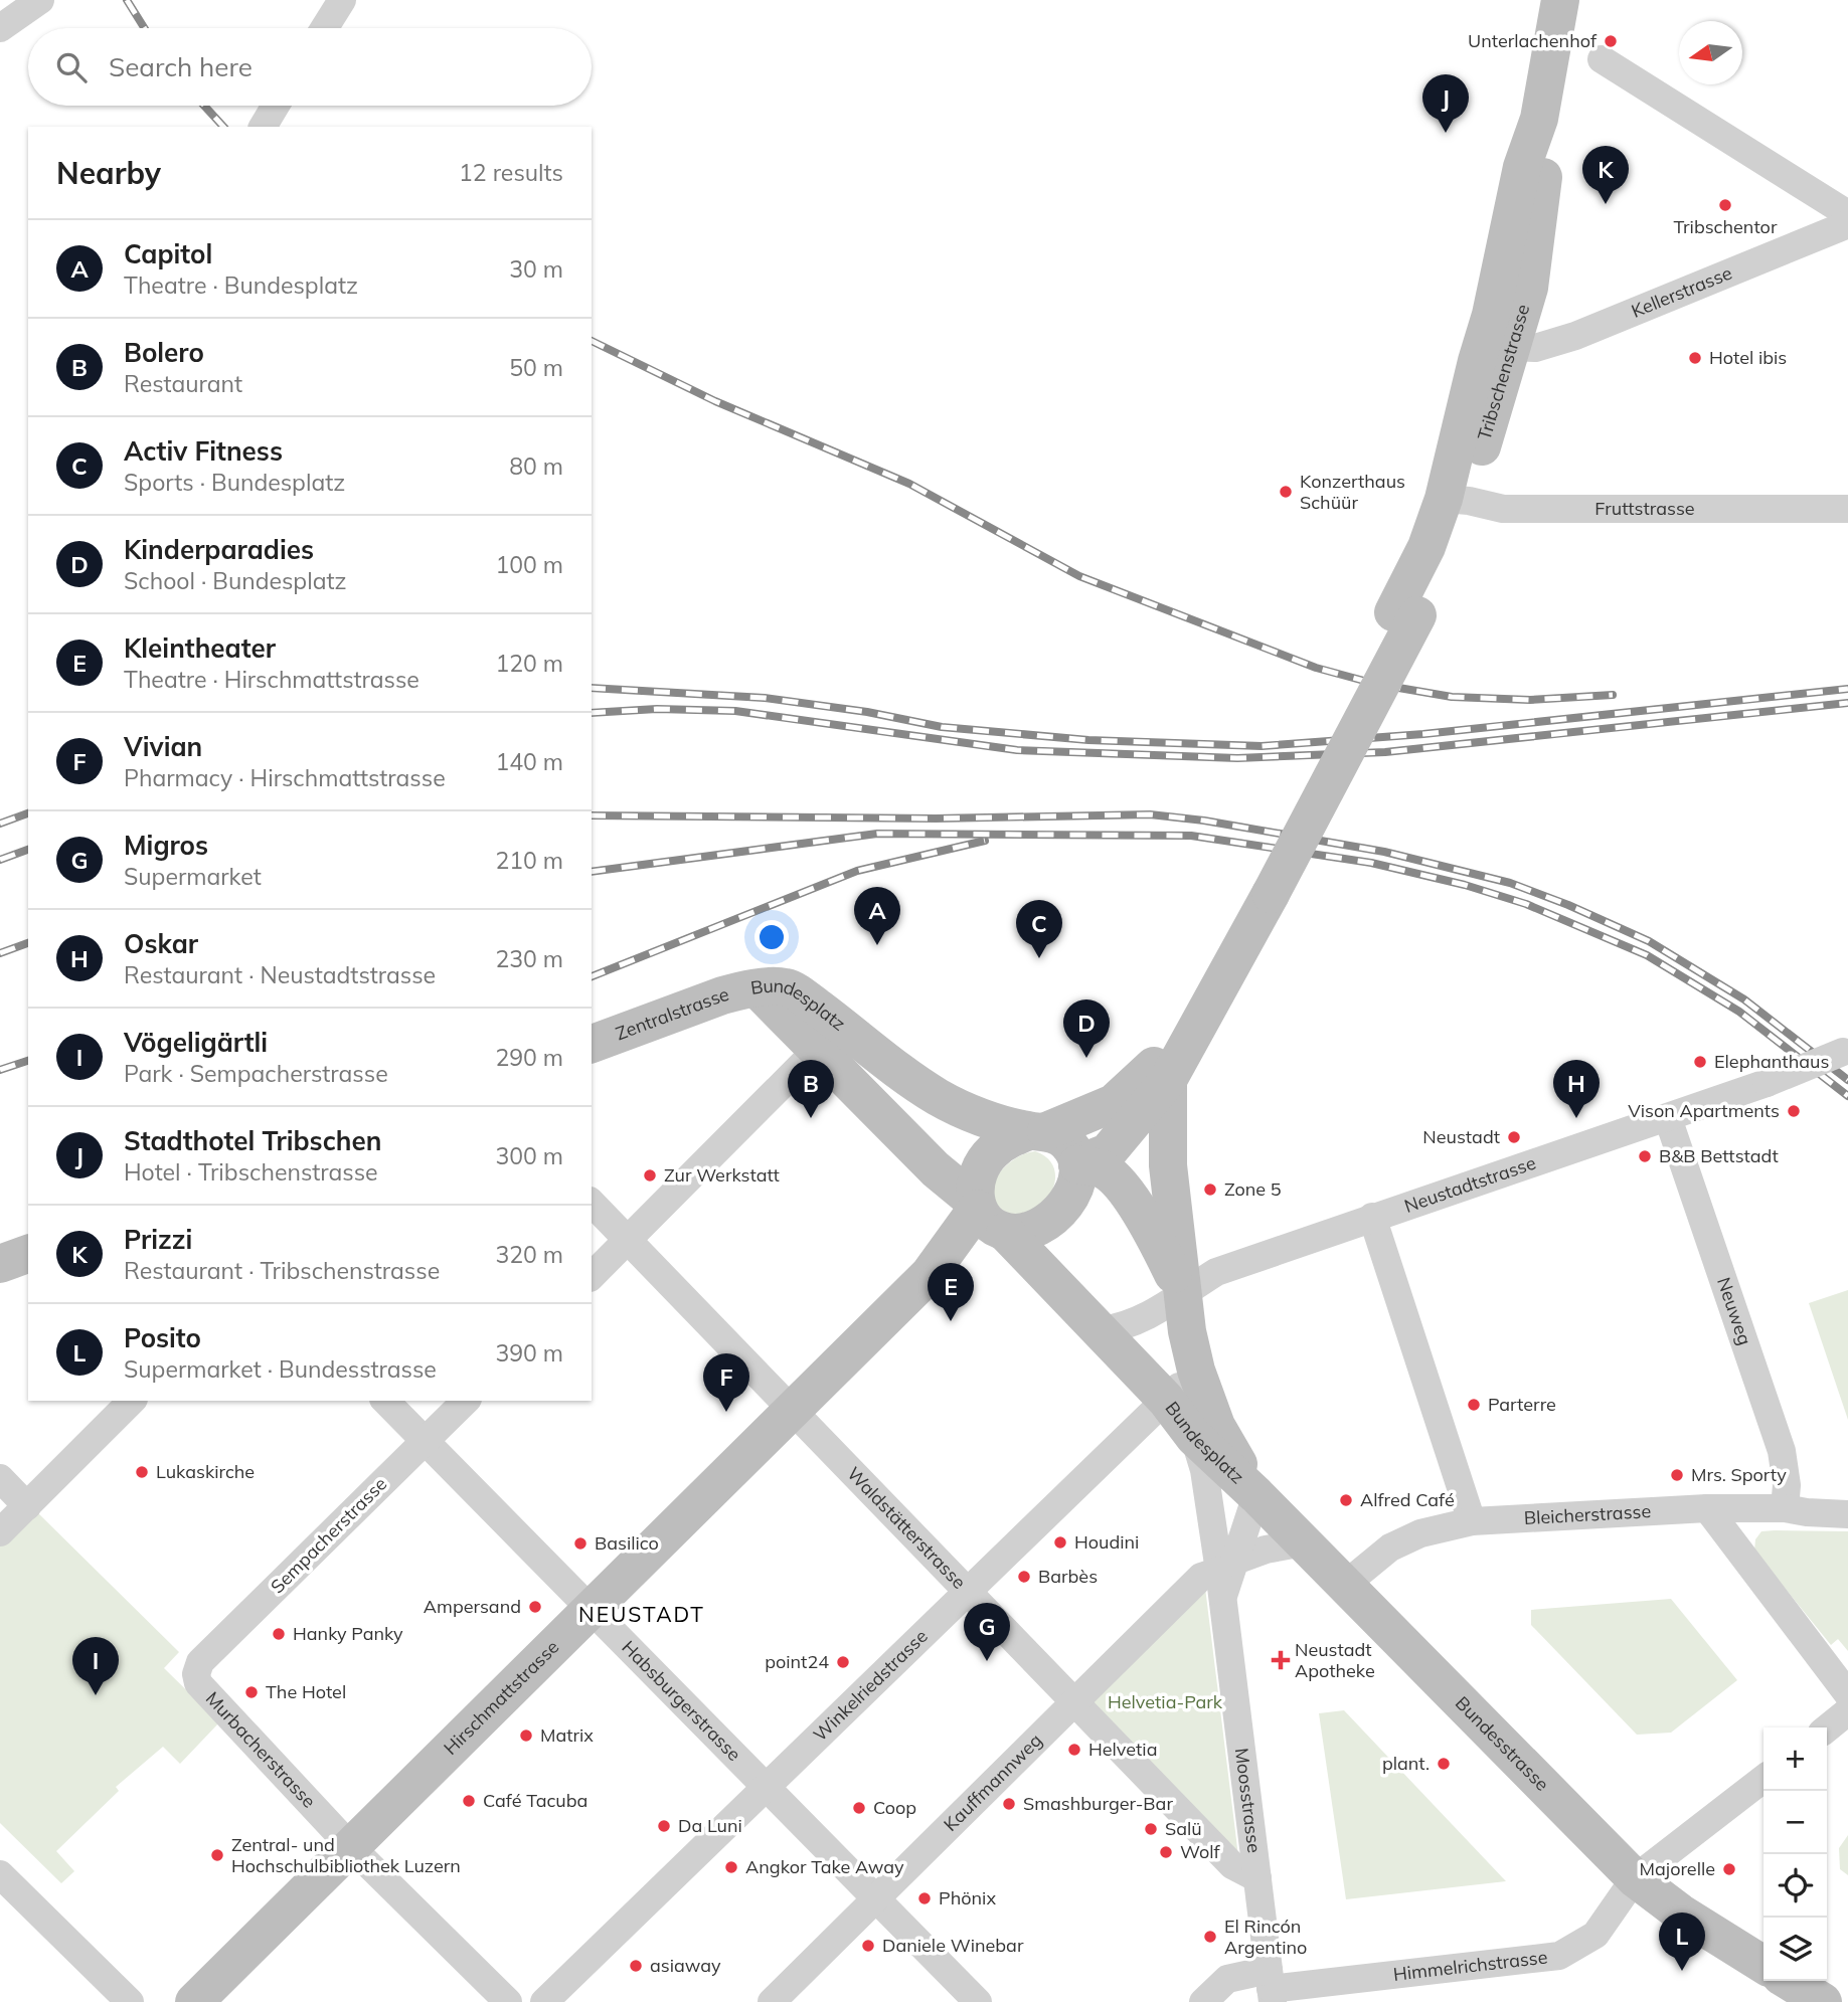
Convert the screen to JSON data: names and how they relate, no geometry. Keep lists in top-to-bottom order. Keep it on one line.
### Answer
{"streets":{"street":["Kellerstrasse","Tribschenstrasse","Fruttstrasse","Zentralstrasse","Bundesplatz","Neustadtstrasse","Neuweg","Bleicherstrasse","Waldstätterstrasse","Sempacherstrasse","Winkelriedstrasse","Hirschmattstrasse","Habsburgerstrasse","Bundesstrasse","Murbacherstrasse","Kauffmannweg","Moosstrasse","Himmelrichstrasse"]},"crossings":[["Kellerstrasse","Tribschenstrasse"],["Tribschenstrasse","Fruttstrasse"],["Tribschenstrasse","Bundesplatz"],["Zentralstrasse","Bundesplatz"],["Bundesplatz","Neustadtstrasse"],["Bundesplatz","Winkelriedstrasse"],["Bundesplatz","Hirschmattstrasse"],["Bundesplatz","Bundesstrasse"],["Bundesplatz","Moosstrasse"],["Neustadtstrasse","Neuweg"],["Neuweg","Bleicherstrasse"],["Bleicherstrasse","Bundesstrasse"],["Waldstätterstrasse","Winkelriedstrasse"],["Waldstätterstrasse","Hirschmattstrasse"],["Waldstätterstrasse","Kauffmannweg"],["Waldstätterstrasse","Moosstrasse"],["Sempacherstrasse","Habsburgerstrasse"],["Sempacherstrasse","Murbacherstrasse"],["Winkelriedstrasse","Habsburgerstrasse"],["Hirschmattstrasse","Habsburgerstrasse"],["Hirschmattstrasse","Murbacherstrasse"],["Habsburgerstrasse","Kauffmannweg"],["Bundesstrasse","Moosstrasse"],["Bundesstrasse","Himmelrichstrasse"],["Kauffmannweg","Moosstrasse"],["Moosstrasse","Himmelrichstrasse"]],"districts":["NEUSTADT"],"parks":["Helvetia-Park"],"places":{"other":["Unterlachenhof","Tribschentor","Hotel ibis","Konzerthaus Schüür","Elephanthaus","Vison Apartments","Neustadt","B&B Bettstadt","Zur Werkstatt","Zone 5","Parterre","Lukaskirche","Mrs. Sporty","Alfred Café","Houdini","Basilico","Barbès","Ampersand","Hanky Panky","point24","The Hotel","Matrix","Helvetia","plant.","Café Tacuba","Smashburger-Bar","Coop","Da Luni","Salü","Wolf","Zentral- und Hochschulbibliothek Luzern","Angkor Take Away","Majorelle","Phönix","El Rincón Argentino","Daniele Winebar","asiaway"],"health":["Neustadt Apotheke"]},"north":"left","page":{"search":"Search here","pins":["J","K","A","C","D","B","H","E","F","G","I","L"],"heading":["Nearby","12 results"],"list":[{"mark":"A","name":"Capitol","note":"Theatre · Bundesplatz","value":"30 m"},{"mark":"B","name":"Bolero","note":"Restaurant","value":"50 m"},{"mark":"C","name":"Activ Fitness","note":"Sports · Bundesplatz","value":"80 m"},{"mark":"D","name":"Kinderparadies","note":"School · Bundesplatz","value":"100 m"},{"mark":"E","name":"Kleintheater","note":"Theatre · Hirschmattstrasse","value":"120 m"},{"mark":"F","name":"Vivian","note":"Pharmacy · Hirschmattstrasse","value":"140 m"},{"mark":"G","name":"Migros","note":"Supermarket","value":"210 m"},{"mark":"H","name":"Oskar","note":"Restaurant · Neustadtstrasse","value":"230 m"},{"mark":"I","name":"Vögeligärtli","note":"Park · Sempacherstrasse","value":"290 m"},{"mark":"J","name":"Stadthotel Tribschen","note":"Hotel · Tribschenstrasse","value":"300 m"},{"mark":"K","name":"Prizzi","note":"Restaurant · Tribschenstrasse","value":"320 m"},{"mark":"L","name":"Posito","note":"Supermarket · Bundesstrasse","value":"390 m"}],"map_buttons":["+","−"]}}
